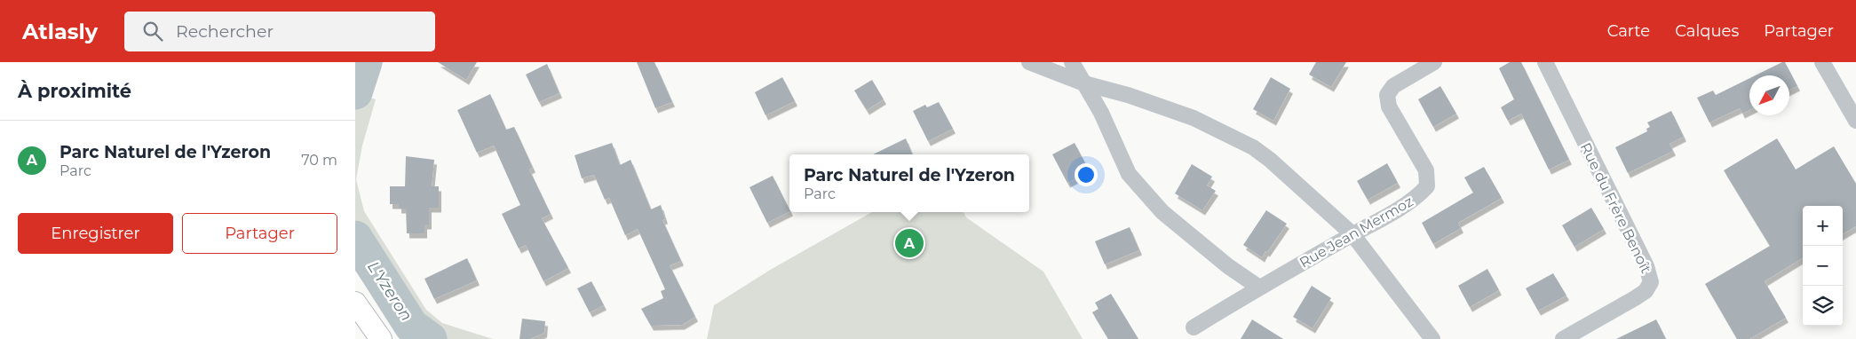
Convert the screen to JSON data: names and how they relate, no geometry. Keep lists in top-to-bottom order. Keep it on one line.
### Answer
{"streets":{"street":["Rue du Frère Benoît","Rue Jean Mermoz"]},"water":["L'Yzeron"],"north":"bottom left","page":{"header":"Atlasly","search":"Rechercher","nav":["Carte","Calques","Partager"],"heading":"À proximité","list":[{"mark":"A","name":"Parc Naturel de l'Yzeron","note":"Parc","value":"70 m"}],"popup":["Parc Naturel de l'Yzeron","Parc"],"buttons":["Enregistrer","Partager"],"map_buttons":["+","−"],"pins":"A"}}
